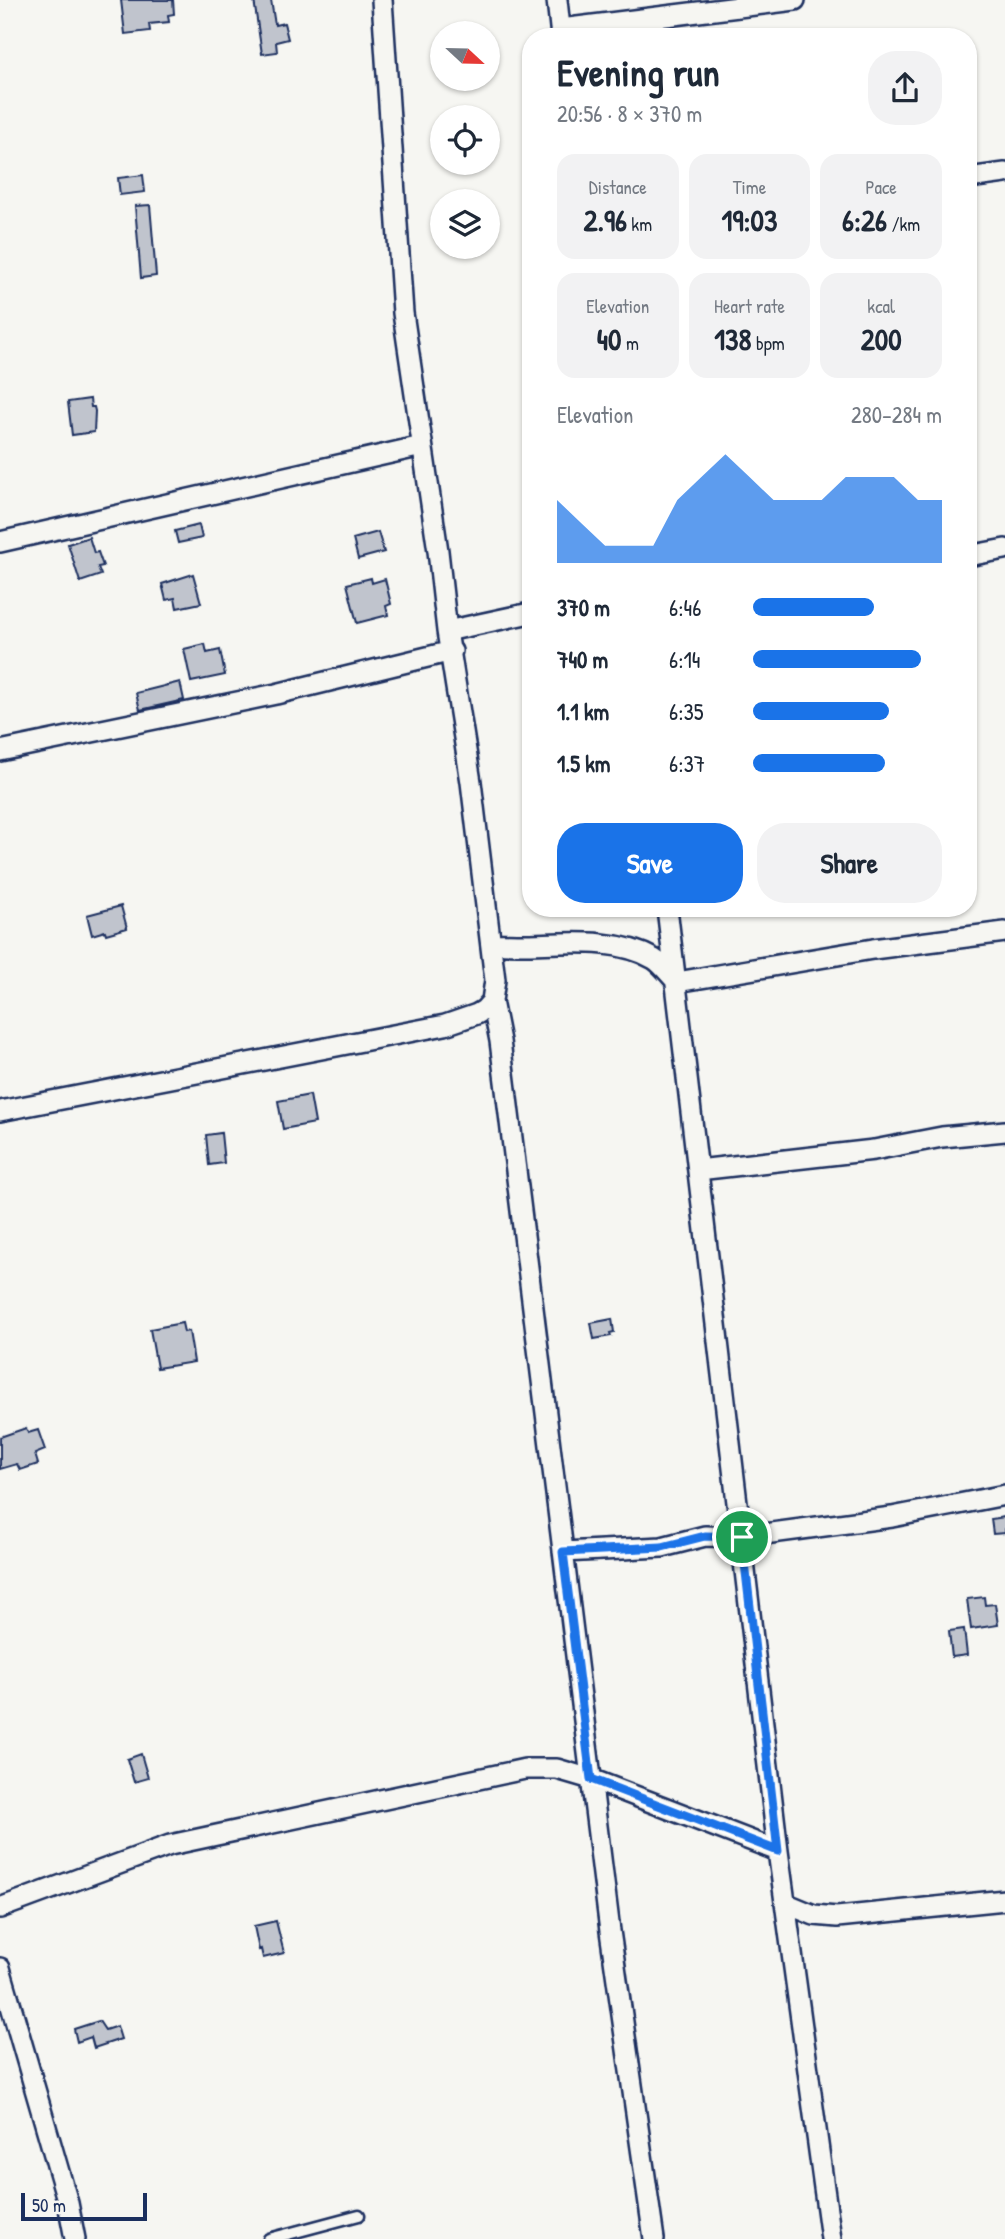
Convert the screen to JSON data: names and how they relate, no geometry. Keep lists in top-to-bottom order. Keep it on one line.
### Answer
{"scale_bar":"50 m","north":"right","page":{"heading":["Evening run","20:56 · 8 × 370 m"],"stats":[["Distance","2.96 km"],["Time","19:03"],["Pace","6:26 /km"],["Elevation","40 m"],["Heart rate","138 bpm"],["kcal","200"]],"chart":["Elevation","280–284 m"],"list":[{"name":"370 m","note":"6:46"},{"name":"740 m","note":"6:14"},{"name":"1.1 km","note":"6:35"},{"name":"1.5 km","note":"6:37"}],"buttons":["Save","Share"],"scale":"50 m"}}
